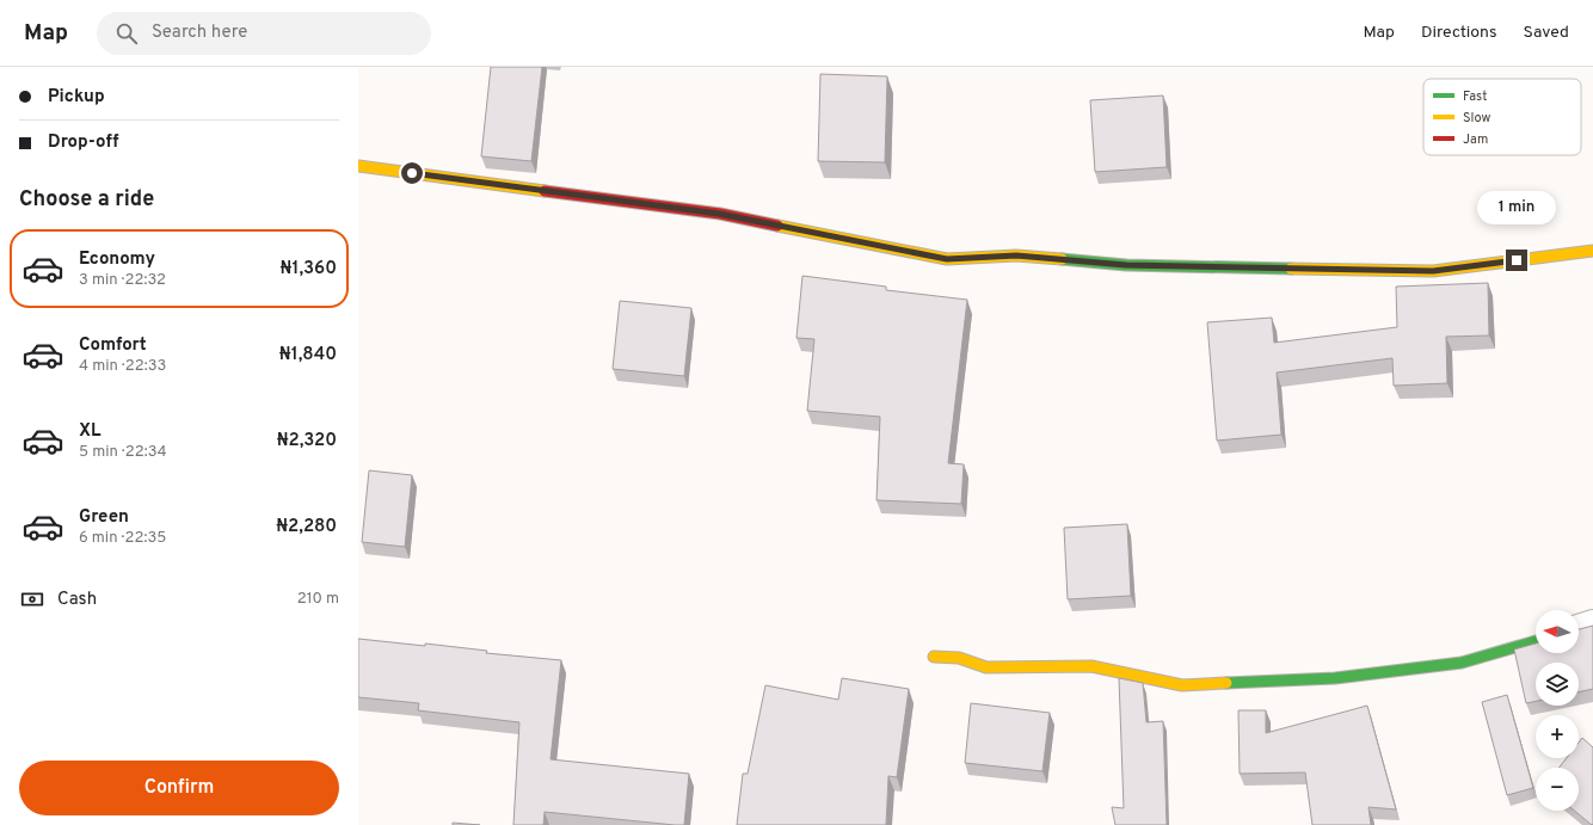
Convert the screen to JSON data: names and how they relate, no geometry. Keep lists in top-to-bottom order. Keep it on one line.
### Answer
{"legend":["Fast","Slow","Jam"],"north":"left","page":{"header":"Map","search":"Search here","nav":["Map","Directions","Saved"],"banner":["Pickup","Drop-off"],"heading":"Choose a ride","bubble":"1 min","list":[{"name":"Economy","note":"3 min · 22:32","value":"₦1,360"},{"name":"Comfort","note":"4 min · 22:33","value":"₦1,840"},{"name":"XL","note":"5 min · 22:34","value":"₦2,320"},{"name":"Green","note":"6 min · 22:35","value":"₦2,280"}],"pay":["Cash","210 m"],"map_buttons":["+","−"],"buttons":"Confirm"}}
